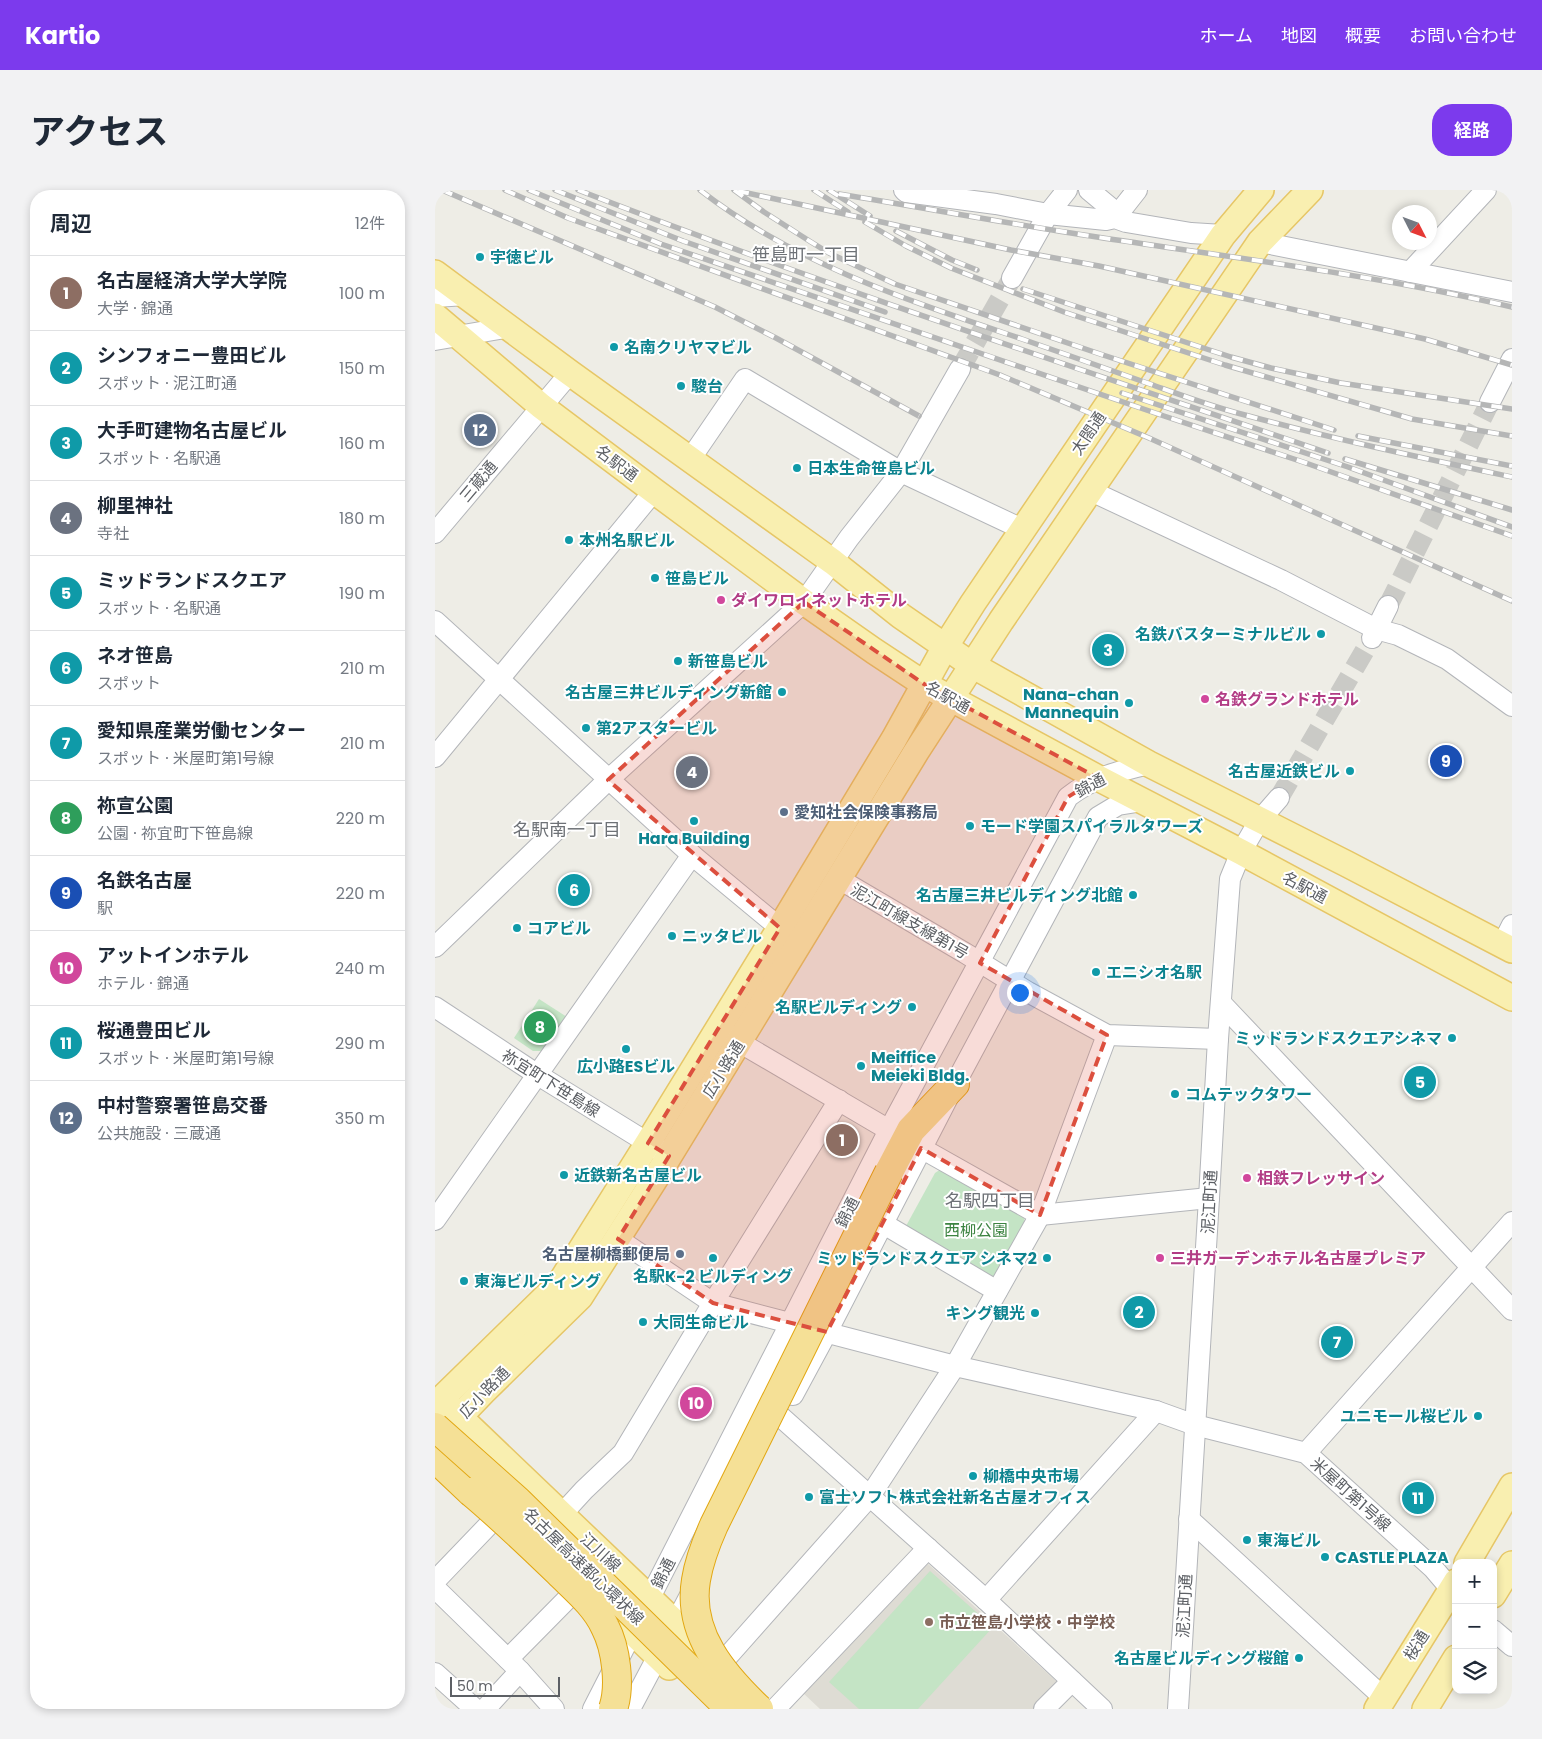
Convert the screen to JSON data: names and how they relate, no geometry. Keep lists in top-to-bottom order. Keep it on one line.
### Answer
{"streets":{"highway":["名古屋高速都心環状線"],"main road":["太閤通","名駅通","広小路通","江川線","桜通"],"street":["三蔵通","錦通","泥江町線支線第1号","祢宜町下笹島線","泥江町通","米屋町第1号線"]},"crossings":[["太閤通","名駅通"],["太閤通","広小路通"],["名駅通","三蔵通"],["名駅通","錦通"],["名駅通","広小路通"],["名駅通","泥江町通"],["錦通","泥江町線支線第1号"],["錦通","江川線"],["泥江町線支線第1号","広小路通"],["広小路通","祢宜町下笹島線"],["広小路通","江川線"],["泥江町通","米屋町第1号線"]],"districts":["笹島町一丁目","名駅南一丁目","名駅四丁目"],"parks":["西柳公園"],"places":["宇徳ビル","名南クリヤマビル","駿台","日本生命笹島ビル","本州名駅ビル","笹島ビル","ダイワロイネットホテル","名鉄バスターミナルビル","新笹島ビル","名古屋三井ビルディング新館","名鉄グランドホテル","Nana-chan Mannequin","第2アスタービル","名古屋近鉄ビル","愛知社会保険事務局","Hara Building","モード学園スパイラルタワーズ","名古屋三井ビルディング北館","コアビル","ニッタビル","エニシオ名駅","名駅ビルディング","ミッドランドスクエアシネマ","広小路ESビル","Meiffice Meieki Bldg.","コムテックタワー","近鉄新名古屋ビル","相鉄フレッサイン","名古屋柳橋郵便局","名駅K-2 ビルディング","ミッドランドスクエア シネマ2","三井ガーデンホテル名古屋プレミア","東海ビルディング","キング観光","大同生命ビル","ユニモール桜ビル","柳橋中央市場","富士ソフト株式会社新名古屋オフィス","東海ビル","CASTLE PLAZA","市立笹島小学校・中学校","名古屋ビルディング桜館"],"scale_bar":"50 m","north":"bottom right","page":{"header":"Kartio","nav":["ホーム","地図","概要","お問い合わせ"],"title":"アクセス","buttons":"経路","heading":["周辺","12件"],"list":[{"mark":"1","name":"名古屋経済大学大学院","note":"大学 · 錦通","value":"100 m"},{"mark":"2","name":"シンフォニー豊田ビル","note":"スポット · 泥江町通","value":"150 m"},{"mark":"3","name":"大手町建物名古屋ビル","note":"スポット · 名駅通","value":"160 m"},{"mark":"4","name":"柳里神社","note":"寺社","value":"180 m"},{"mark":"5","name":"ミッドランドスクエア","note":"スポット · 名駅通","value":"190 m"},{"mark":"6","name":"ネオ笹島","note":"スポット","value":"210 m"},{"mark":"7","name":"愛知県産業労働センター","note":"スポット · 米屋町第1号線","value":"210 m"},{"mark":"8","name":"祢宣公園","note":"公園 · 祢宜町下笹島線","value":"220 m"},{"mark":"9","name":"名鉄名古屋","note":"駅","value":"220 m"},{"mark":"10","name":"アットインホテル","note":"ホテル · 錦通","value":"240 m"},{"mark":"11","name":"桜通豊田ビル","note":"スポット · 米屋町第1号線","value":"290 m"},{"mark":"12","name":"中村警察署笹島交番","note":"公共施設 · 三蔵通","value":"350 m"}],"pins":["12","3","9","4","6","8","5","1","2","7","10","11"],"map_buttons":["+","−"],"scale":"50 m"}}
